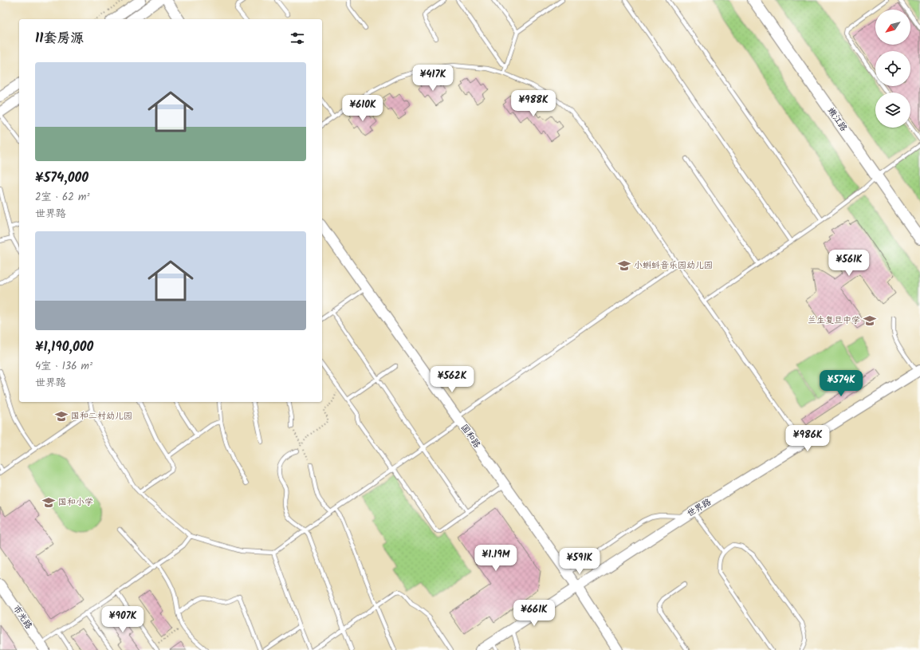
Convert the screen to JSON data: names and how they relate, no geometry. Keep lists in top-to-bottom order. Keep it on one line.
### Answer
{"streets":{"main road":["嫩江路"],"street":["国和路","世界路","市光路"]},"crossings":[["国和路","世界路"]],"places":{"school or university":["小蝌蚪音乐园幼儿园","兰生复旦中学","国和二村幼儿园","国和小学"]},"north":"bottom left","page":{"heading":"11套房源","list":[{"name":"¥574,000","note":"2室 · 62 m² · 世界路"},{"name":"¥1,190,000","note":"4室 · 136 m² · 世界路"}],"price":["¥417K","¥988K","¥610K","¥561K","¥562K","¥574K","¥986K","¥1.19M","¥591K","¥661K","¥907K"]}}
